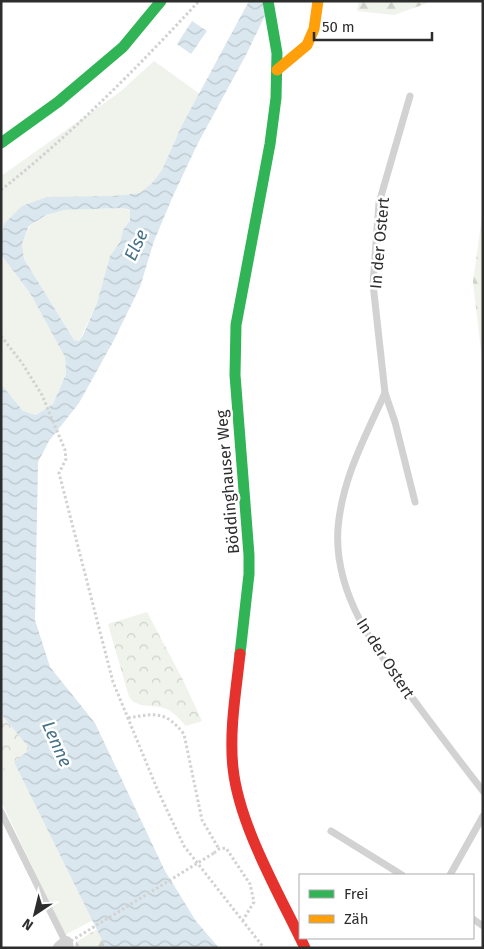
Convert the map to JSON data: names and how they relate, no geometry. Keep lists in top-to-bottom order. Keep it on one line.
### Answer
{"streets":{"street":["Böddinghauser Weg"],"lane":["In der Ostert"]},"water":["Else","Lenne"],"legend":["Frei","Zäh"],"scale_bar":"50 m","north":"bottom left"}
